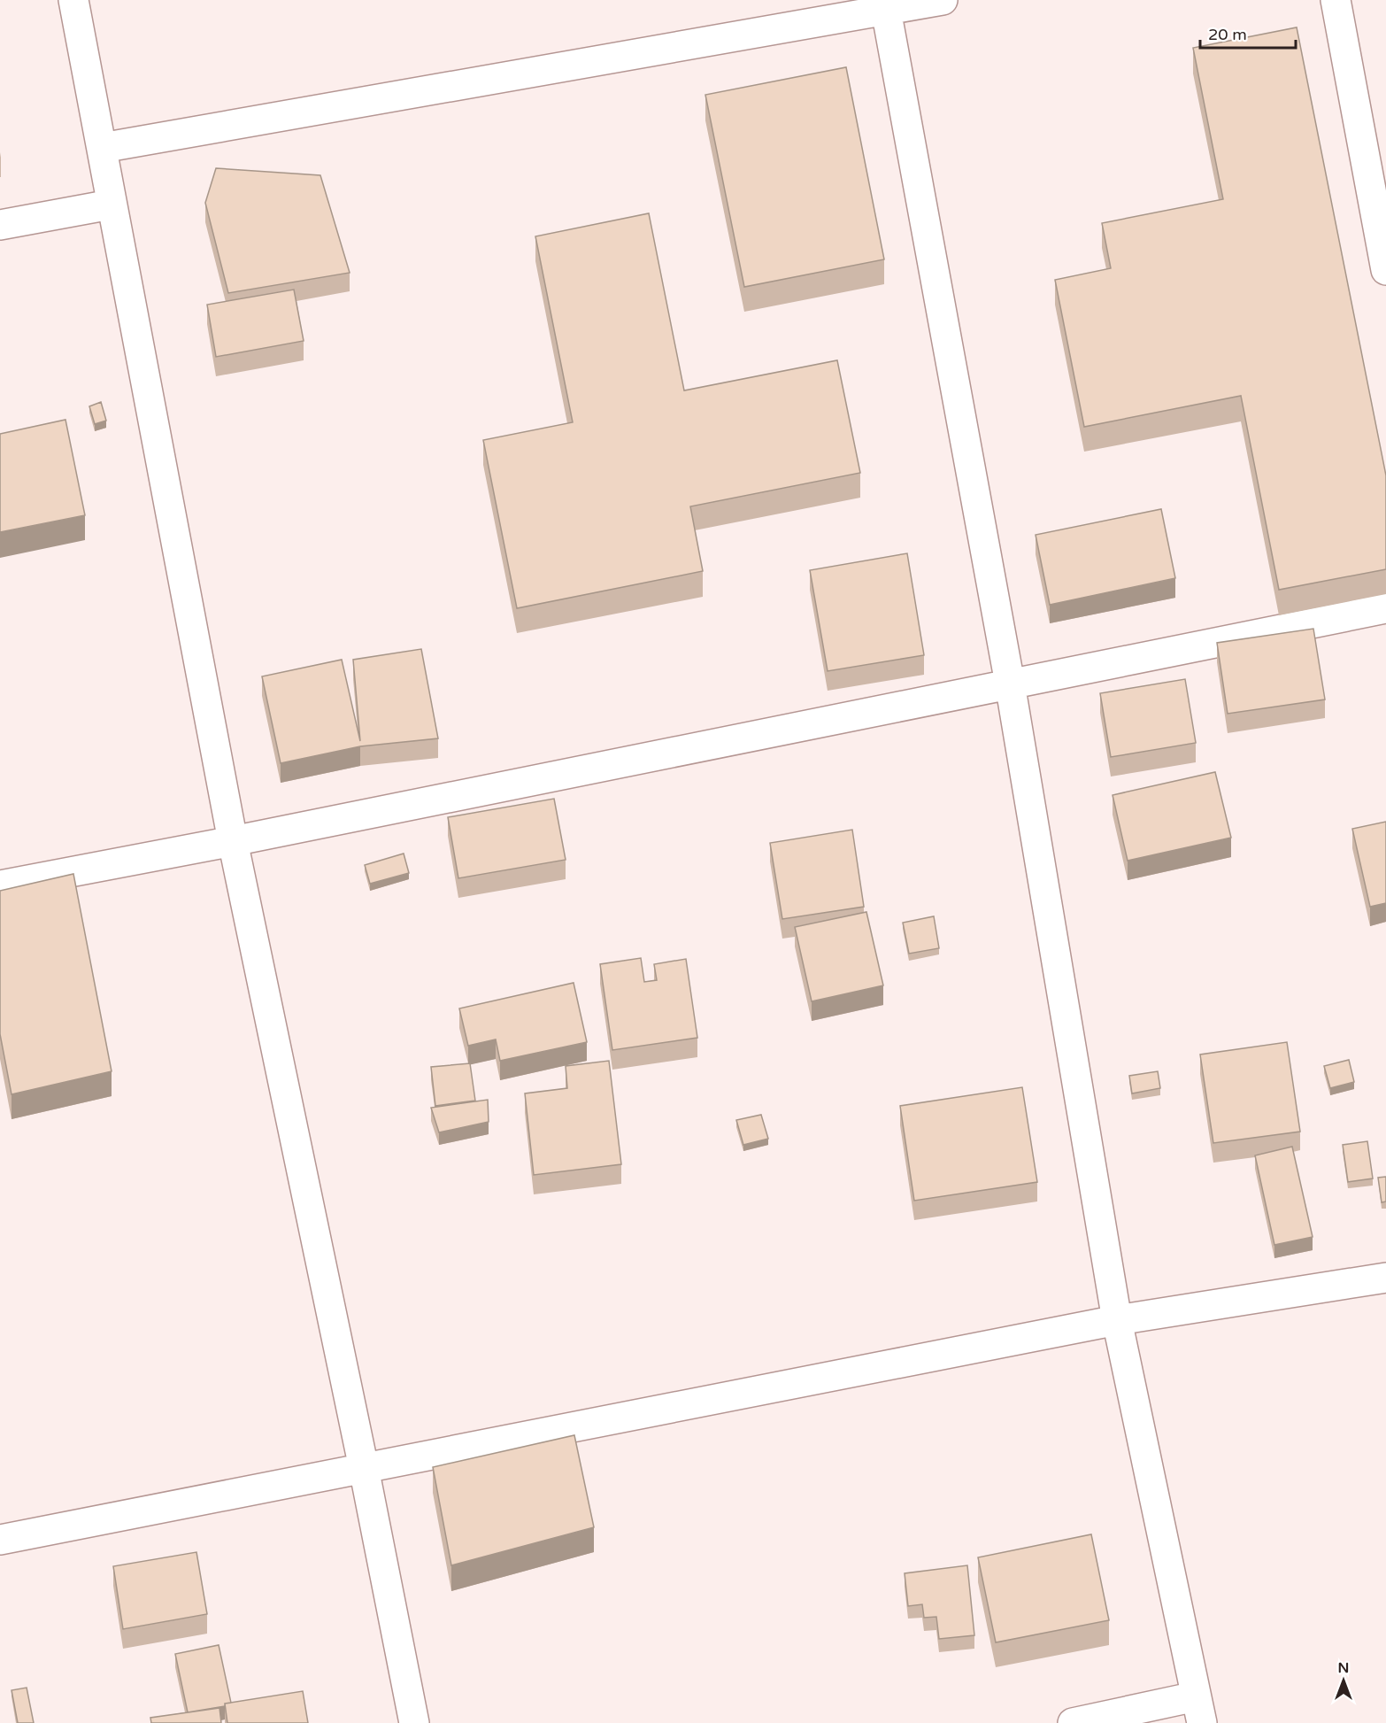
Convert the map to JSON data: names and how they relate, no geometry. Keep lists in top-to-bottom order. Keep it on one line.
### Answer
{"scale_bar":"20 m","north":"top"}
